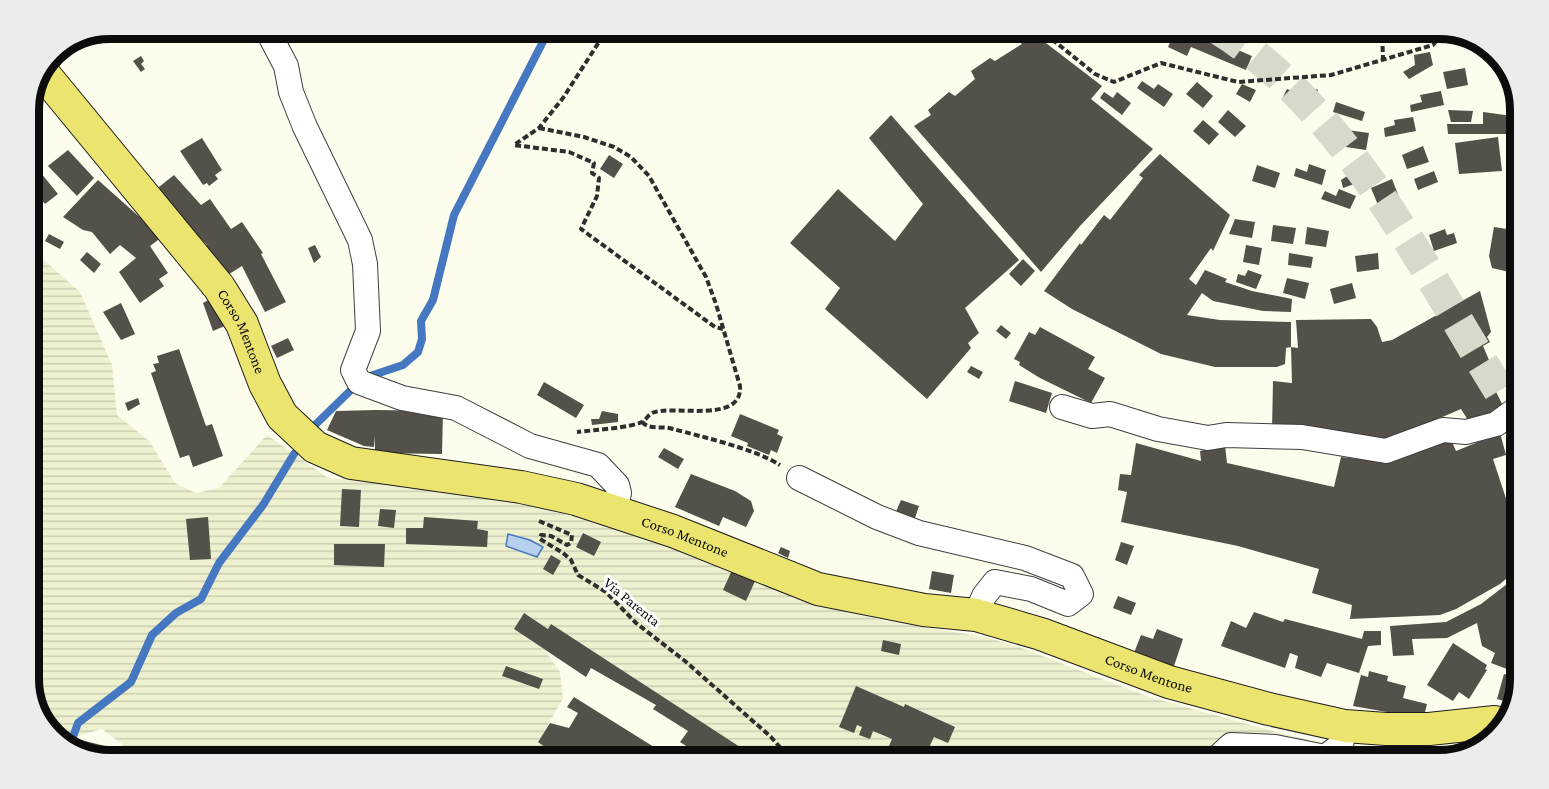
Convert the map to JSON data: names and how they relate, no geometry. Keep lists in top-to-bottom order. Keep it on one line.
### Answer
{"streets":{"main road":["Corso Mentone"],"path":["Via Parenta"]}}
